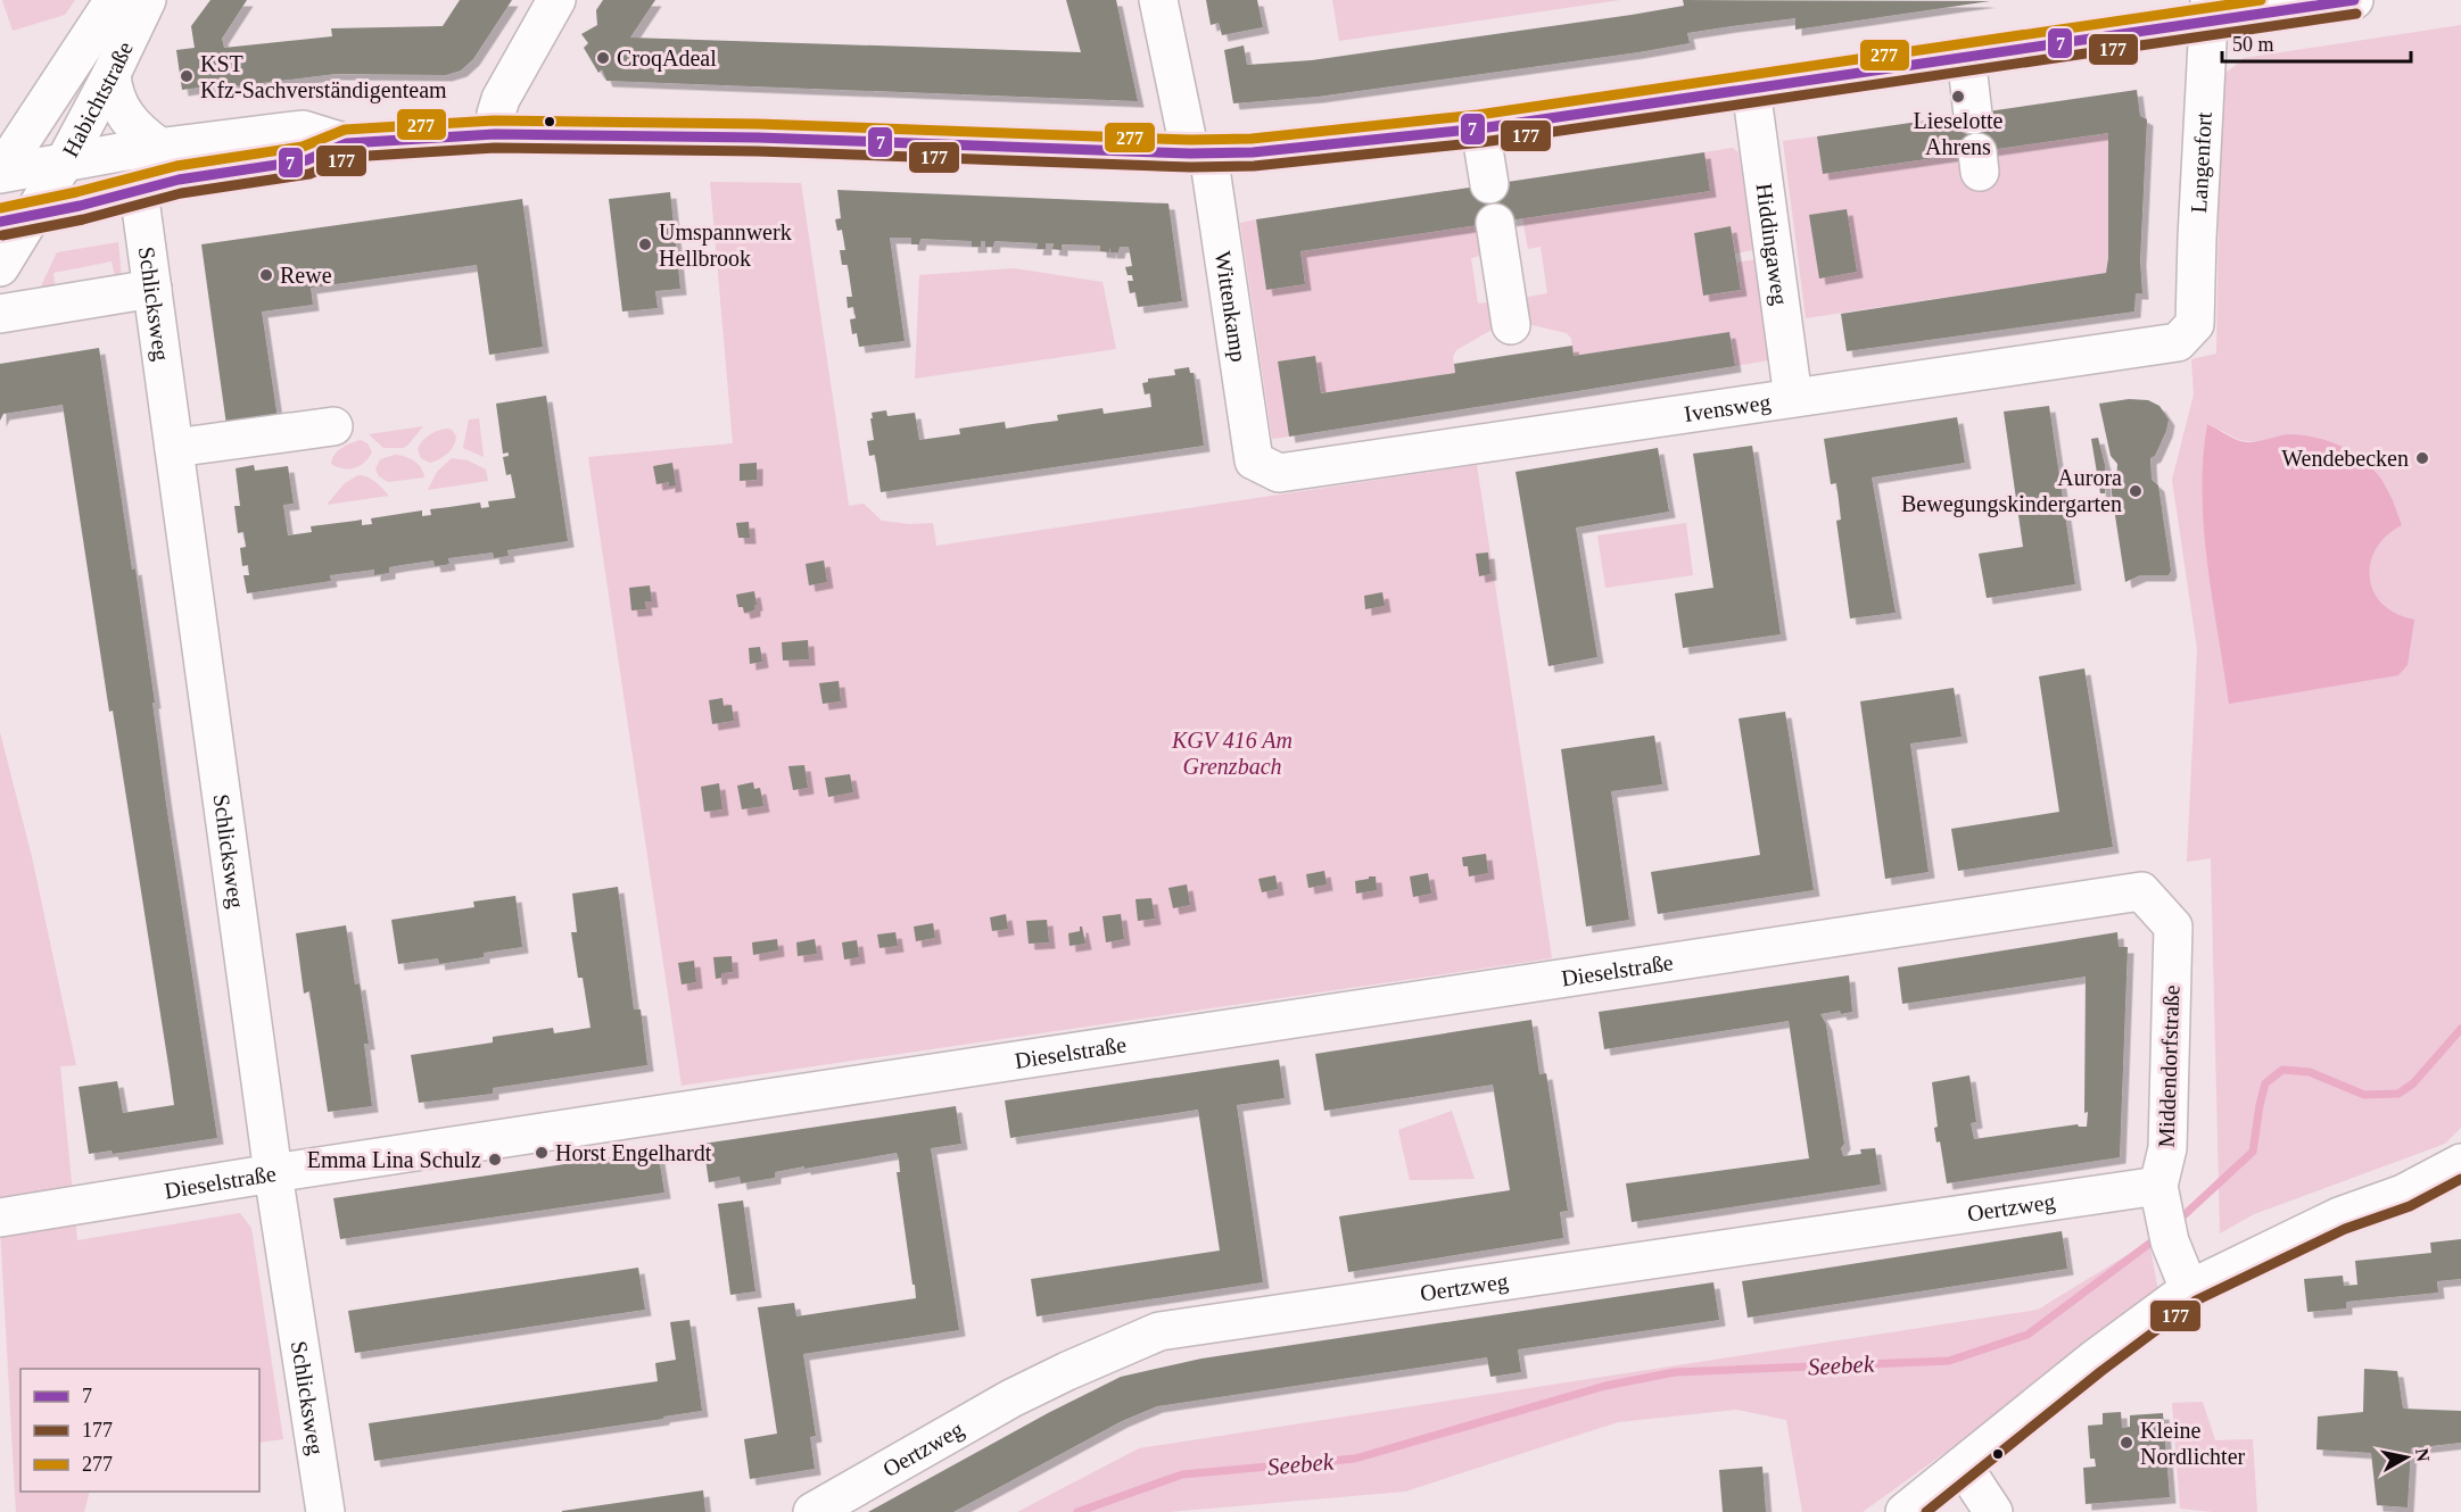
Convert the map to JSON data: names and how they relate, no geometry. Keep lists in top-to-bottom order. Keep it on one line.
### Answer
{"streets":{"street":["Habichtstraße","Langenfort","Hiddingaweg","Schlicksweg","Wittenkamp","Ivensweg","Dieselstraße","Middendorfstraße","Oertzweg"]},"crossings":[["Langenfort","Ivensweg"],["Hiddingaweg","Ivensweg"],["Schlicksweg","Dieselstraße"],["Wittenkamp","Ivensweg"],["Dieselstraße","Middendorfstraße"],["Middendorfstraße","Oertzweg"]],"water":["Seebek"],"parks":["KGV 416 Am Grenzbach"],"places":["CroqAdeal","KST Kfz-Sachverständigenteam","Lieselotte Ahrens","Umspannwerk Hellbrook","Rewe","Wendebecken","Aurora Bewegungskindergarten","Horst Engelhardt","Emma Lina Schulz","Kleine Nordlichter"],"lines":["transit line 7","transit line 277","transit line 177"],"legend":["7","177","277"],"scale_bar":"50 m","north":"right"}
